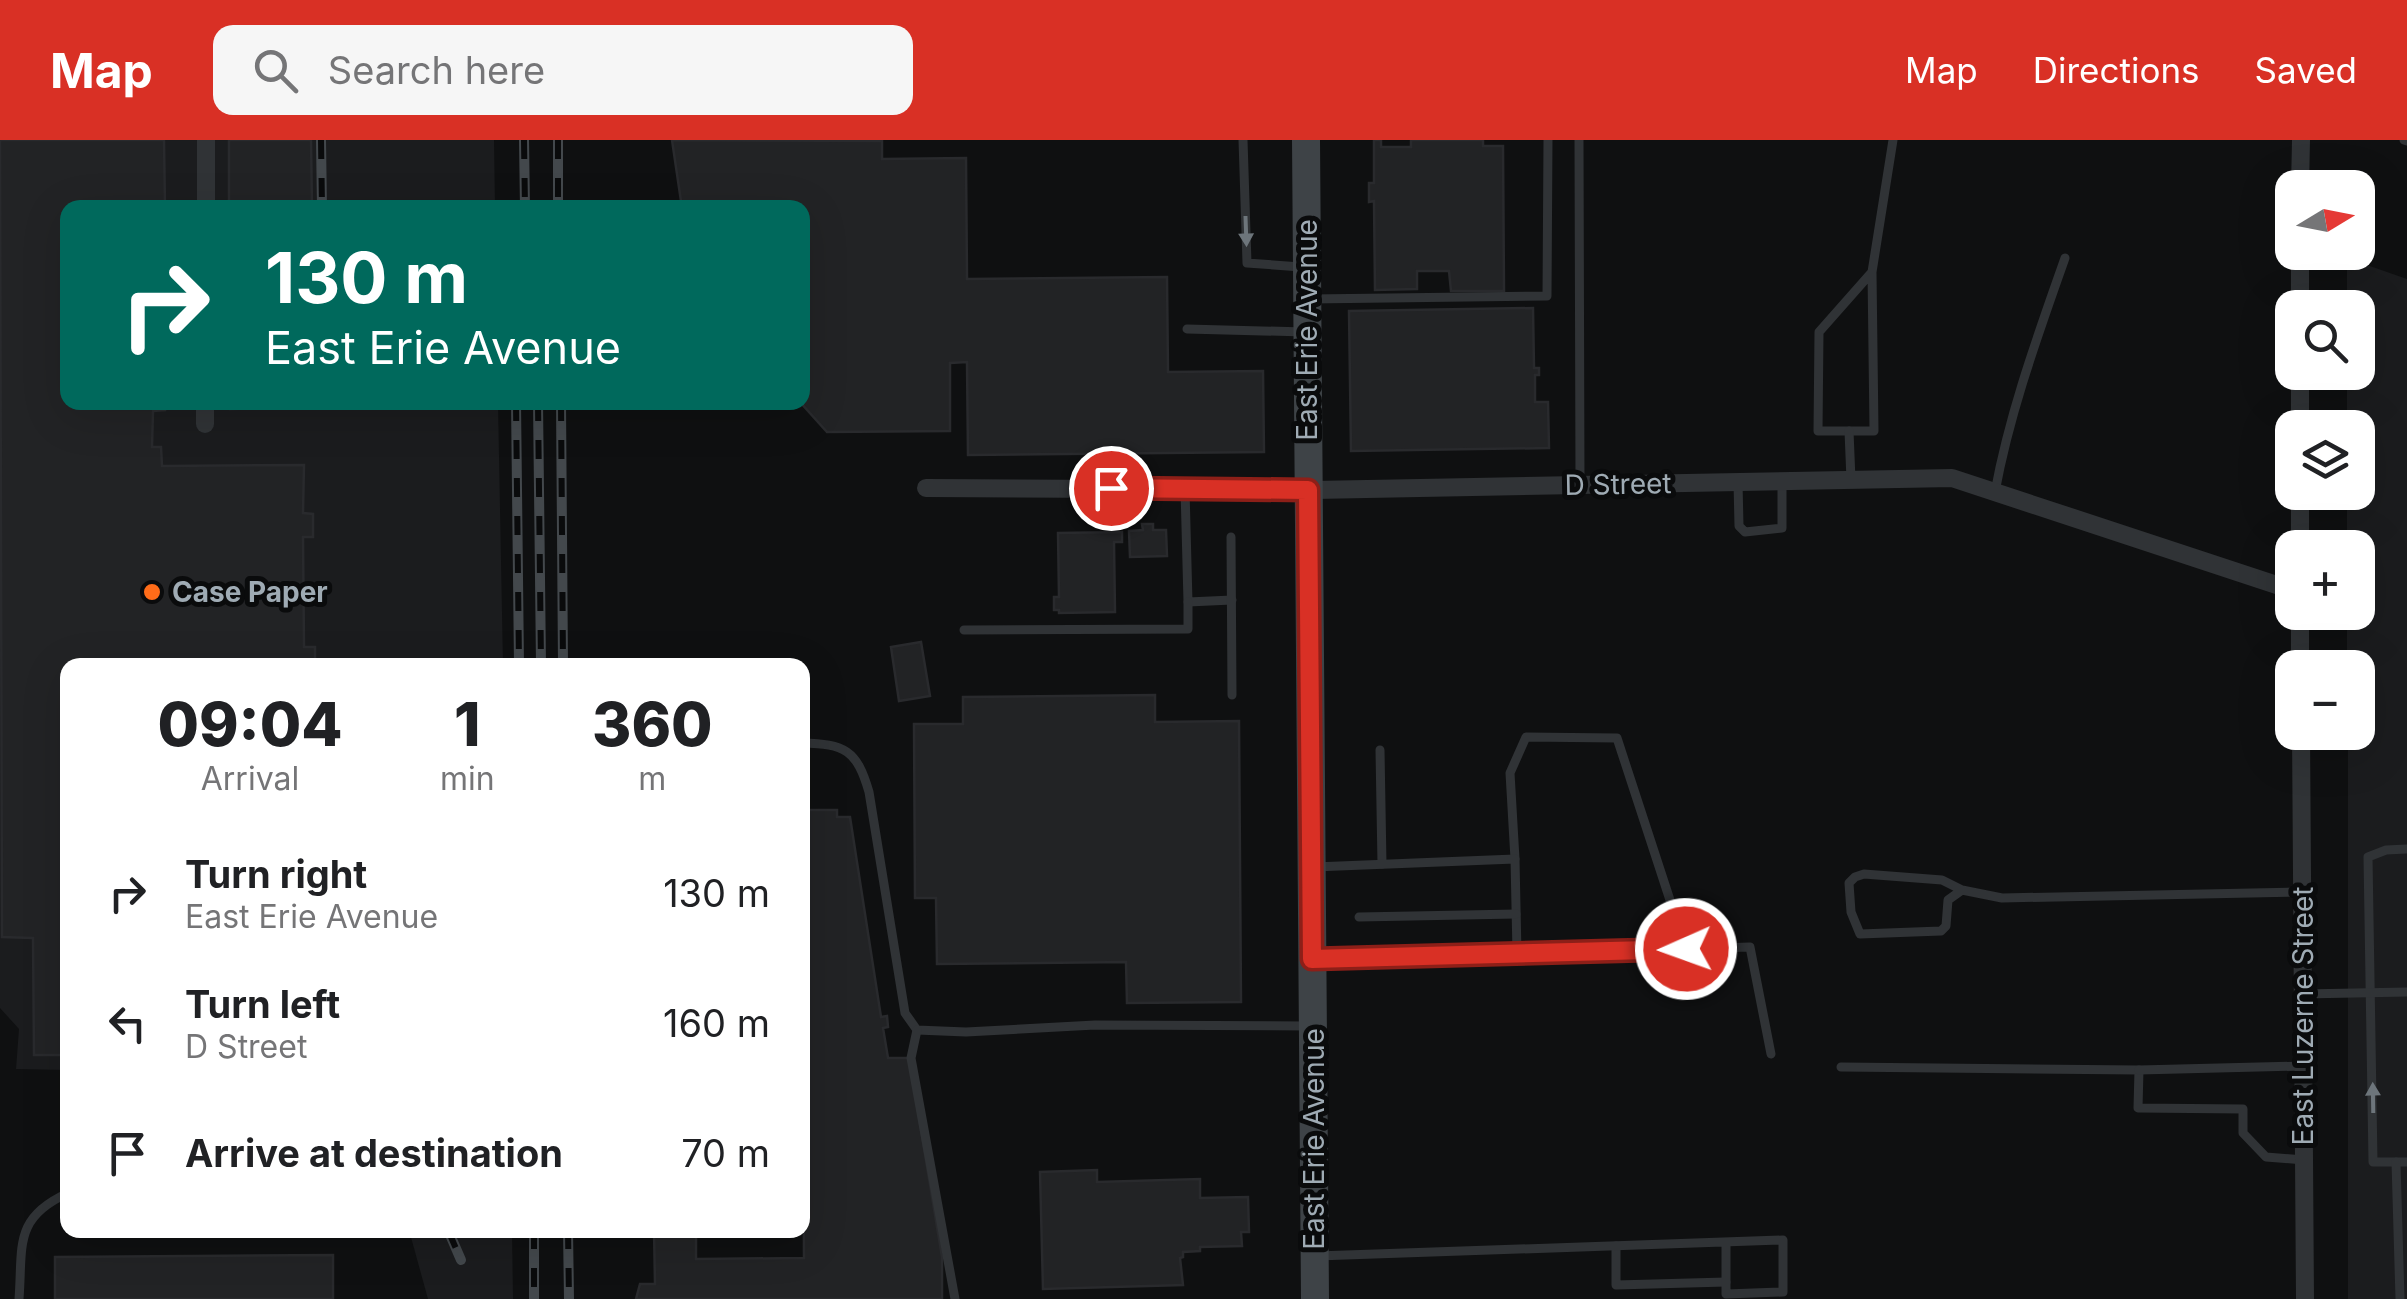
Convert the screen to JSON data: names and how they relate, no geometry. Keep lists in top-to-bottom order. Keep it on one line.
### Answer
{"streets":{"main road":["East Erie Avenue"],"street":["D Street","East Luzerne Street"]},"crossings":[["East Erie Avenue","D Street"]],"places":["Case Paper"],"north":"right","page":{"header":"Map","search":"Search here","nav":["Map","Directions","Saved"],"map_buttons":["+","−"],"turn":["130 m","East Erie Avenue"],"eta":["09:04","Arrival","1","min","360","m"],"list":[{"name":"Turn right","note":"East Erie Avenue","value":"130 m"},{"name":"Turn left","note":"D Street","value":"160 m"},{"name":"Arrive at destination","value":"70 m"}]}}
